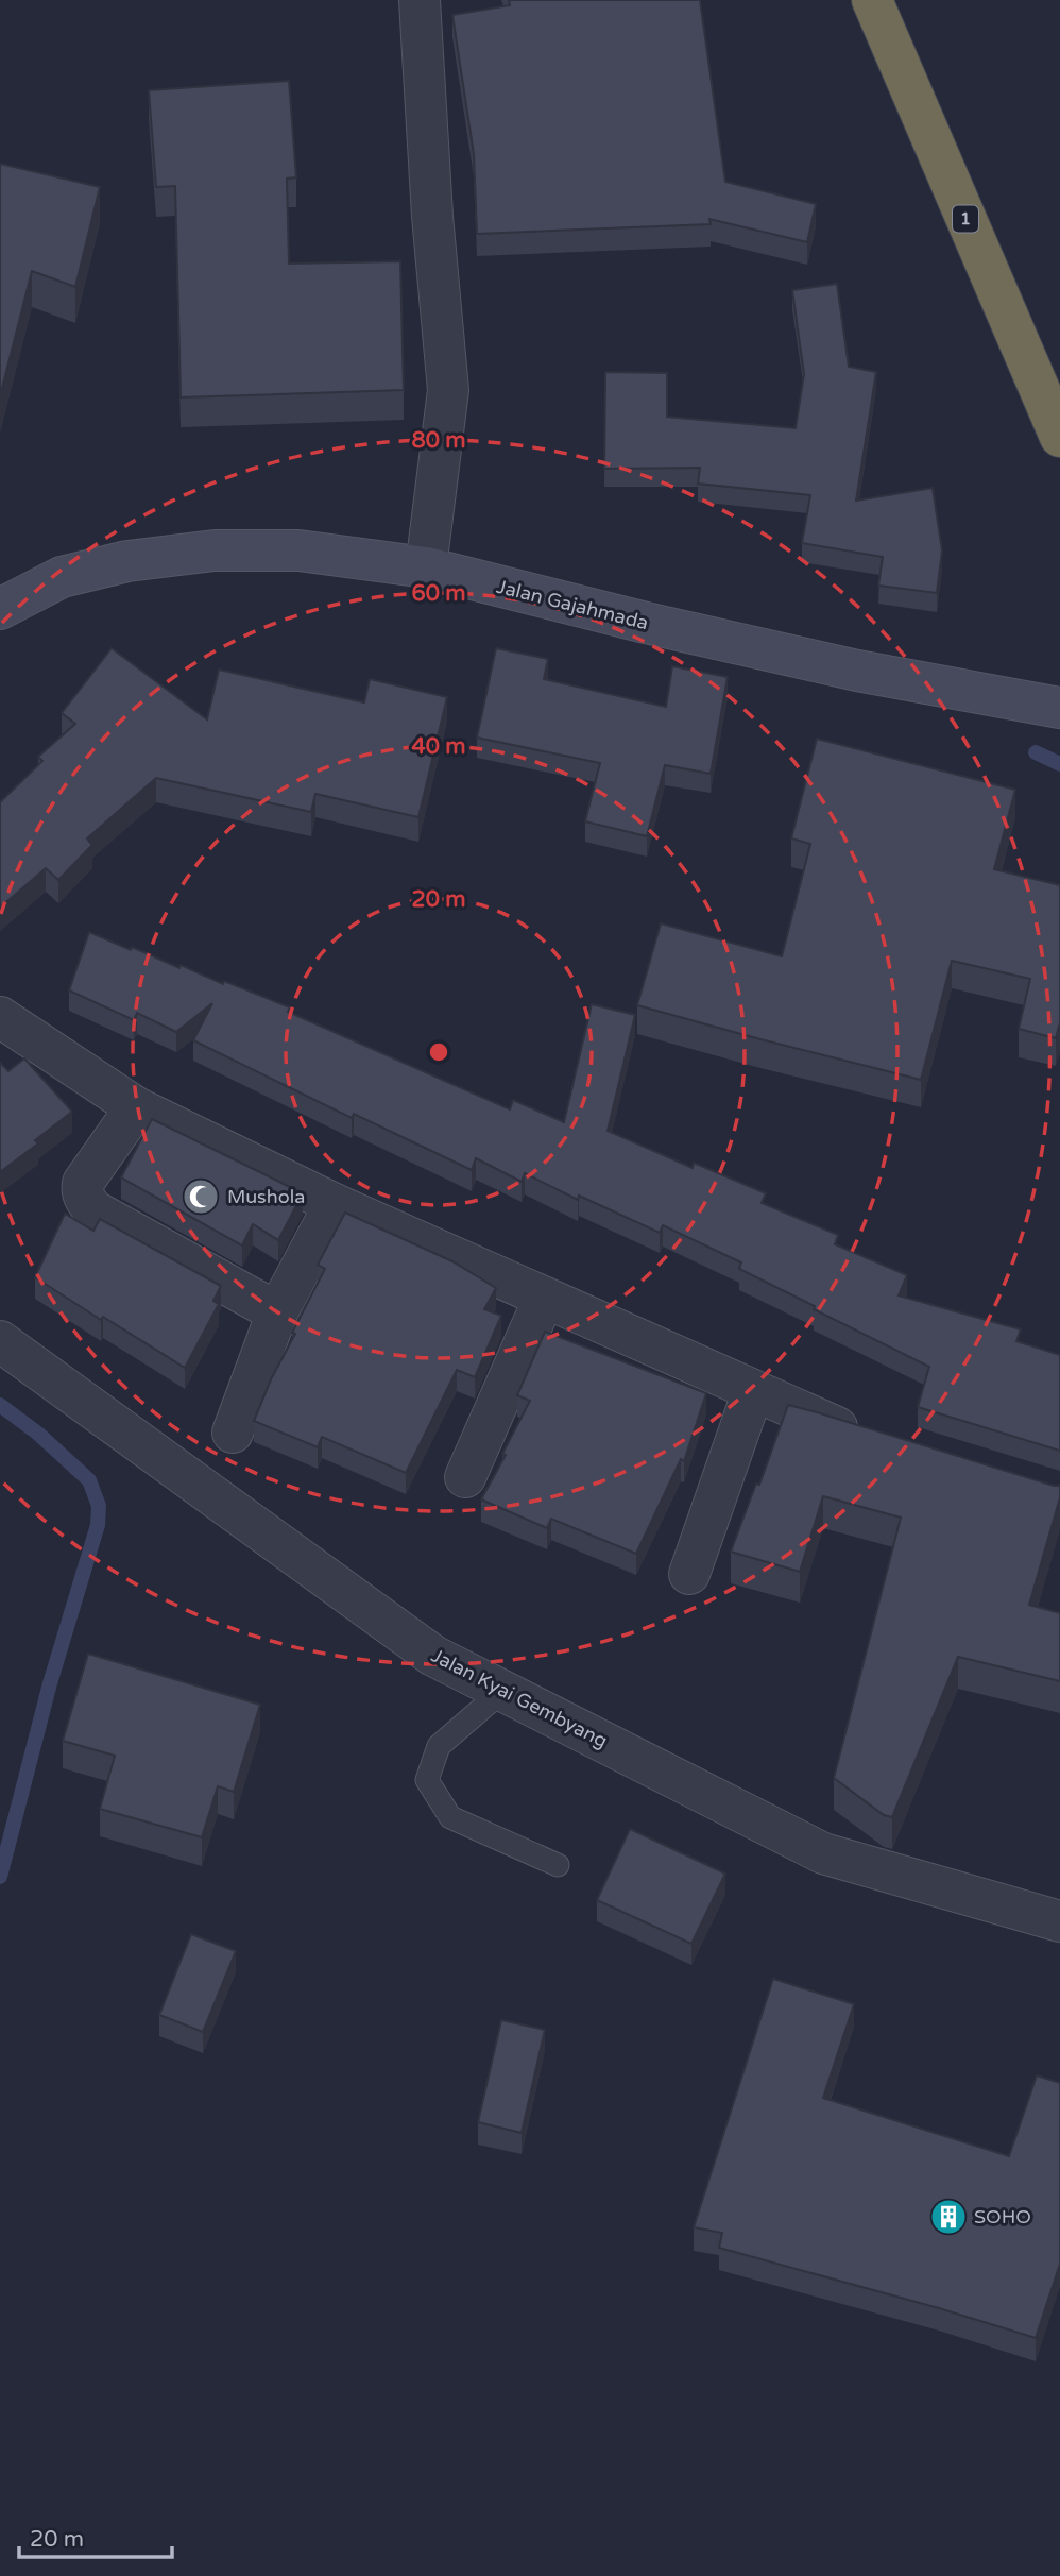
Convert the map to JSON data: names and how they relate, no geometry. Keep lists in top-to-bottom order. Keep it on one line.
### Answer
{"streets":{"highway":["1"],"street":["Jalan Gajahmada","Jalan Kyai Gembyang"]},"places":{"mosque":["Mushola"],"building":["SOHO"]},"scale_bar":"20 m","rings":["80 m","60 m","40 m","20 m"]}
